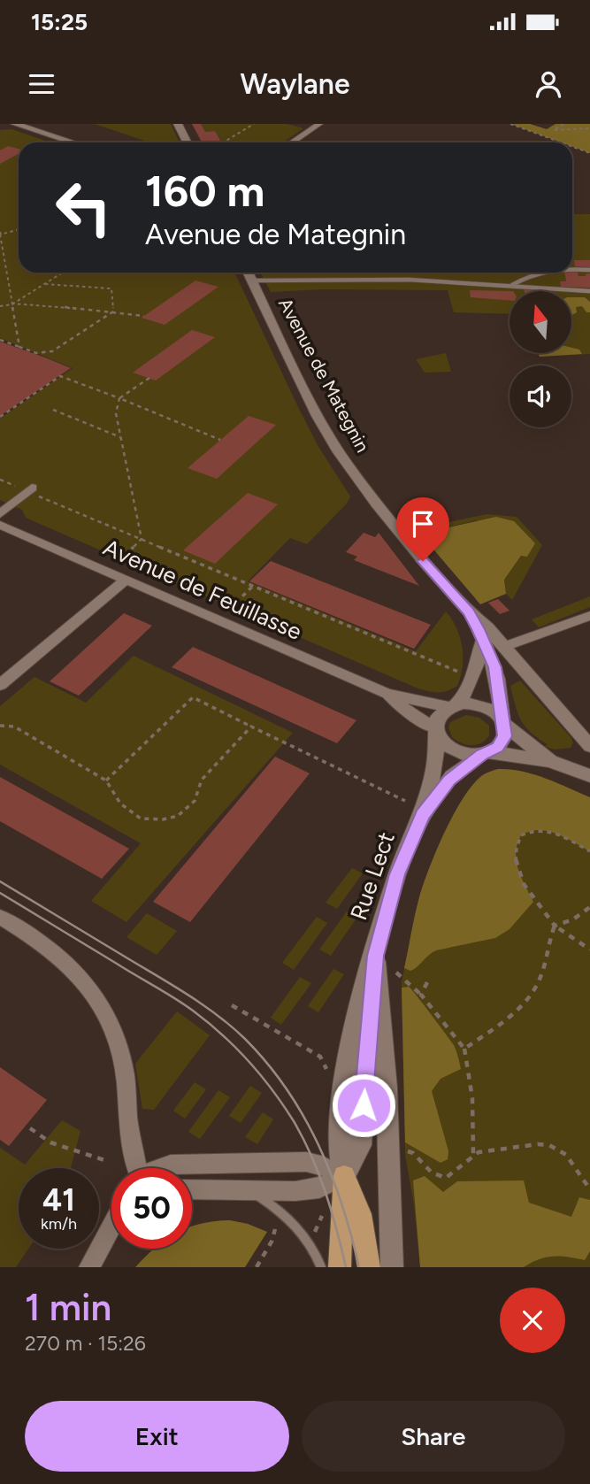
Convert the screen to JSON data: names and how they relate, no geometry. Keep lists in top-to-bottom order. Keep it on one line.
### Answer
{"streets":{"main road":["Avenue de Mategnin","Rue Lect"],"street":["Avenue de Feuillasse"]},"crossings":[["Avenue de Mategnin","Avenue de Feuillasse"],["Avenue de Mategnin","Rue Lect"],["Avenue de Feuillasse","Rue Lect"]],"north":"top","page":{"status":"15:25","header":"Waylane","turn":["160 m","Avenue de Mategnin"],"speed":"41 km/h","limit":"50","heading":["1 min","270 m · 15:26"],"buttons":["Exit","Share"]}}
